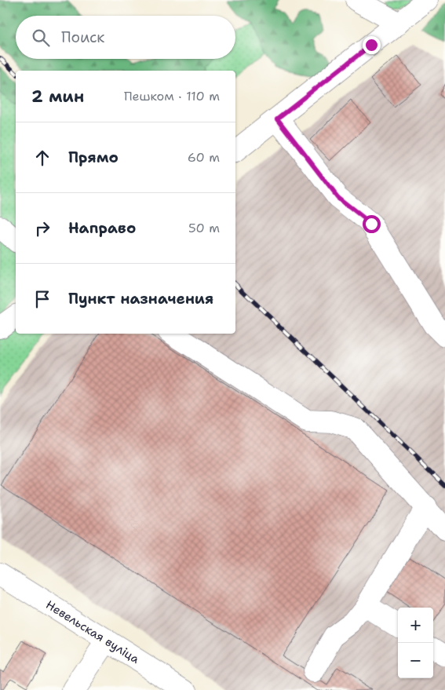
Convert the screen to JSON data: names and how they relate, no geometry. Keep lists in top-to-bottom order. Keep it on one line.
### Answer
{"streets":{"street":["Невельская вуліца"]},"page":{"search":"Поиск","heading":["2 мин","Пешком · 110 m"],"list":[["Прямо","60 m"],["Направо","50 m"],"Пункт назначения"],"map_buttons":["+","−"]}}
